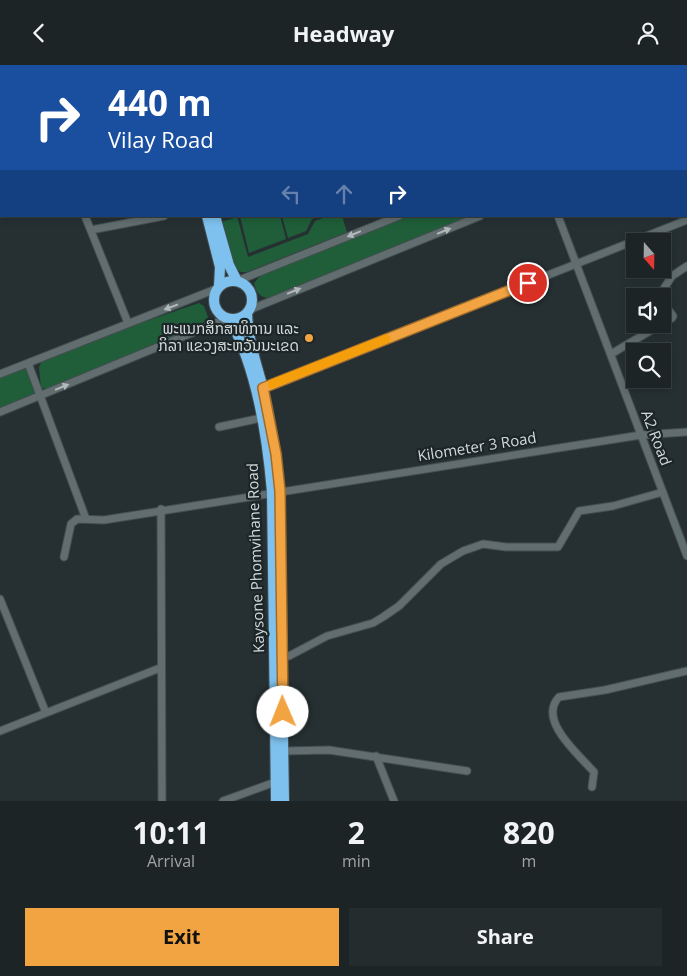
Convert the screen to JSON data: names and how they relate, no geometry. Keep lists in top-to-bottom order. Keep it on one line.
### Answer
{"streets":{"highway":["Kaysone Phomvihane Road"],"street":["A2 Road","Kilometer 3 Road"]},"crossings":[["A2 Road","Kilometer 3 Road"],["Kilometer 3 Road","Kaysone Phomvihane Road"]],"places":["ພະແນກສຶກສາທິການ ແລະ ກິລາ ແຂວງສະຫວັນນະເຂດ"],"north":"bottom","page":{"header":"Headway","turn":["440 m","Vilay Road"],"eta":["10:11","Arrival","2","min","820","m"],"buttons":["Exit","Share"]}}
